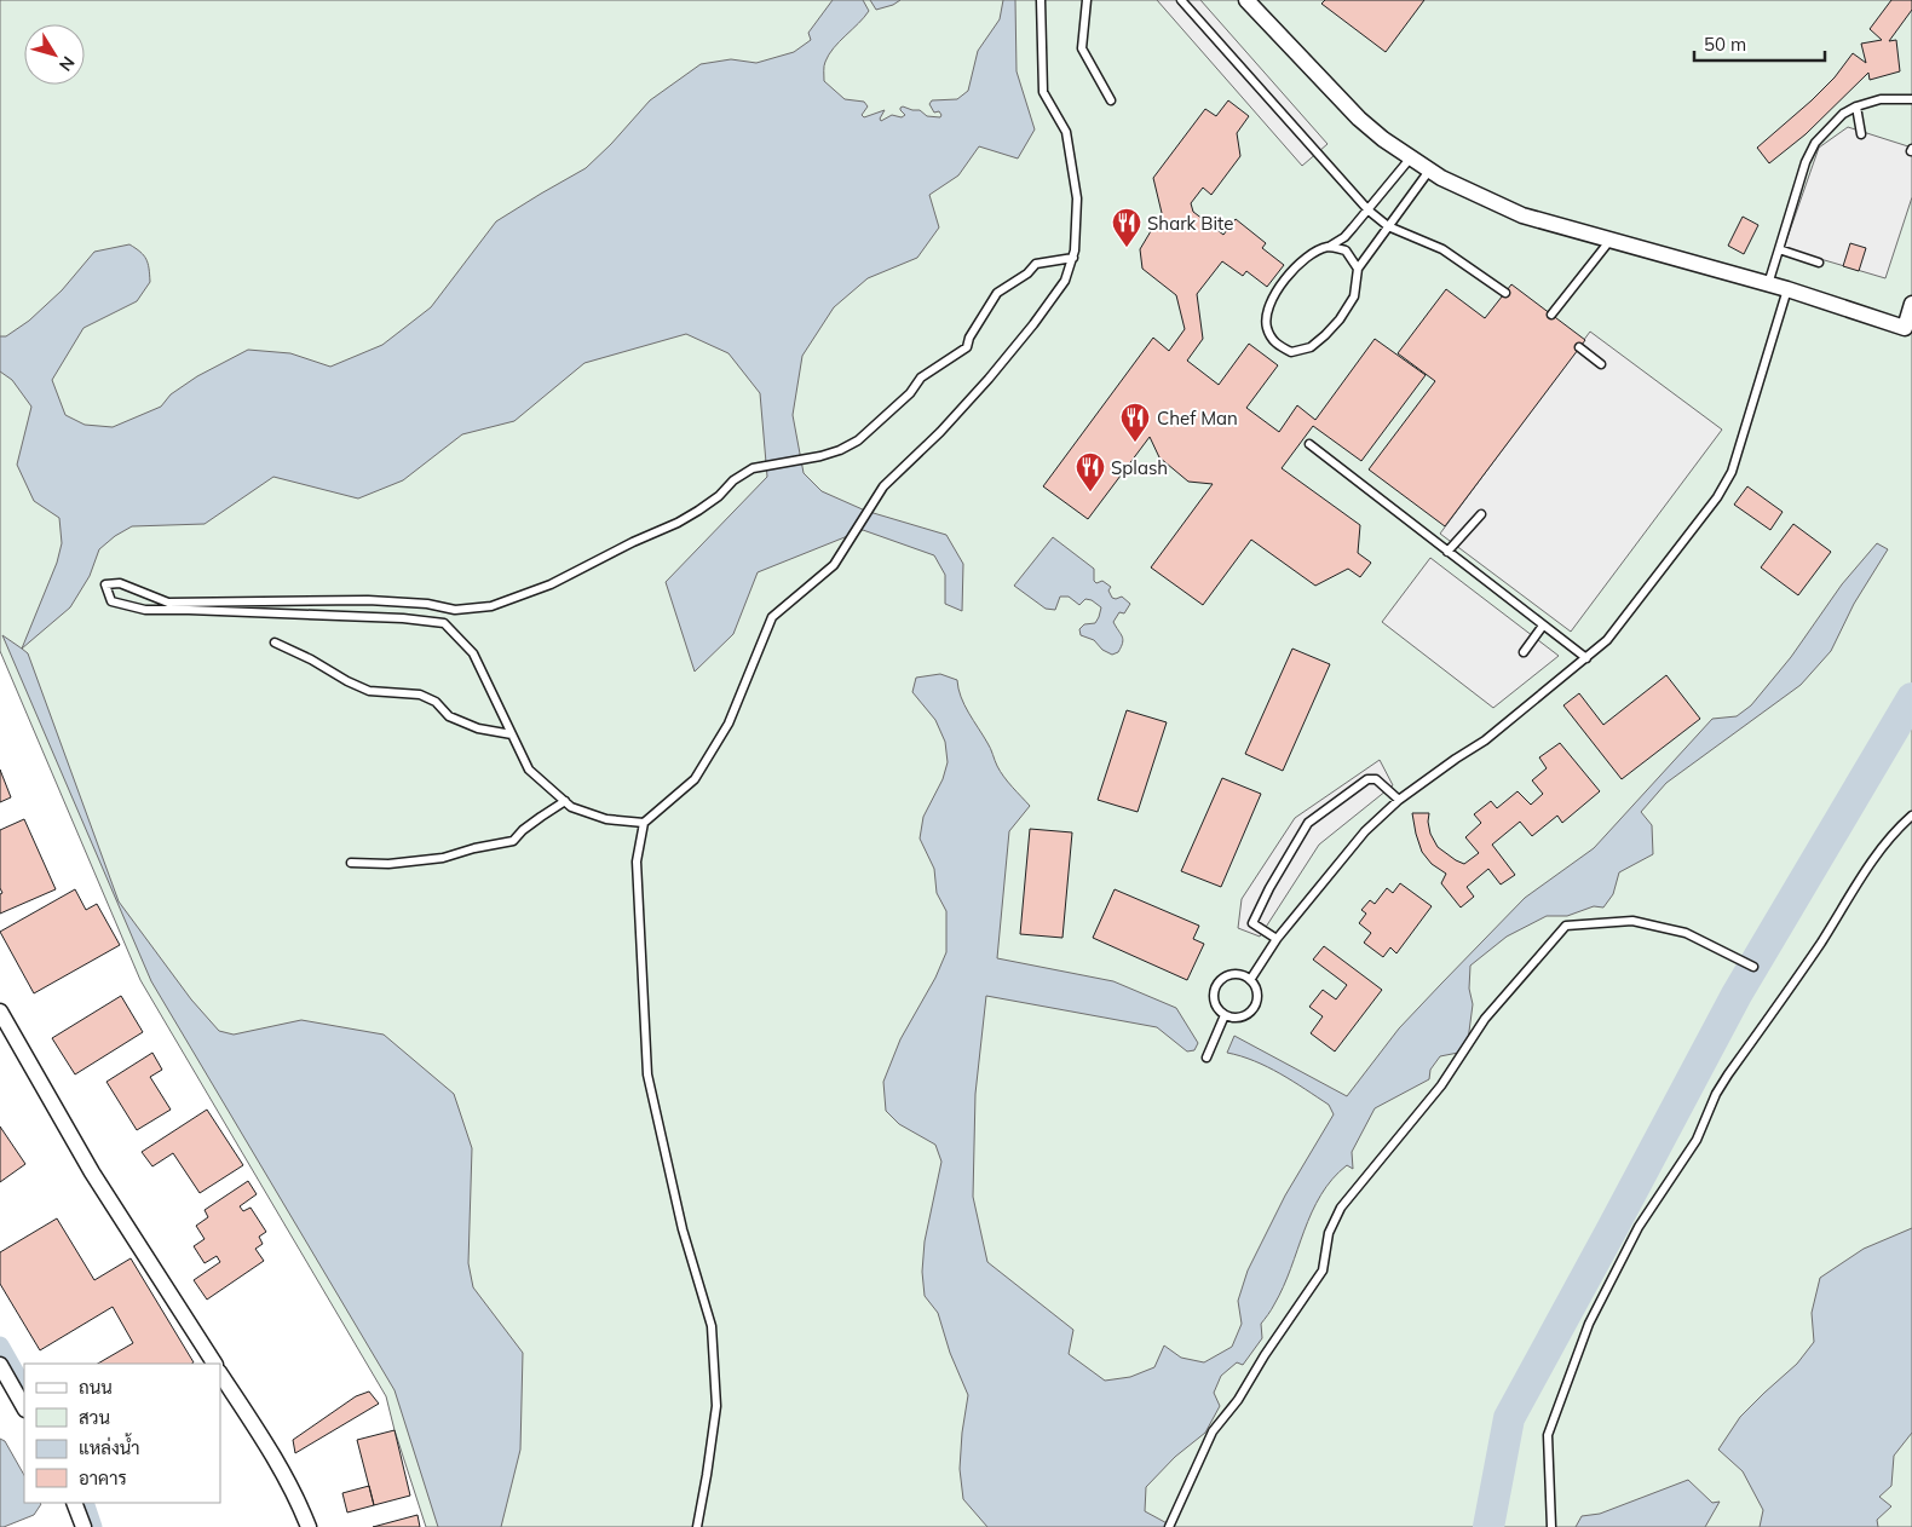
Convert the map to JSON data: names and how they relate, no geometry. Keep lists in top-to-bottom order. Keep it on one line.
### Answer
{"places":{"restaurant":["Shark Bite","Chef Man","Splash"]},"legend":["ถนน","สวน","แหล่งน้ำ","อาคาร"],"scale_bar":"50 m","north":"bottom right"}
